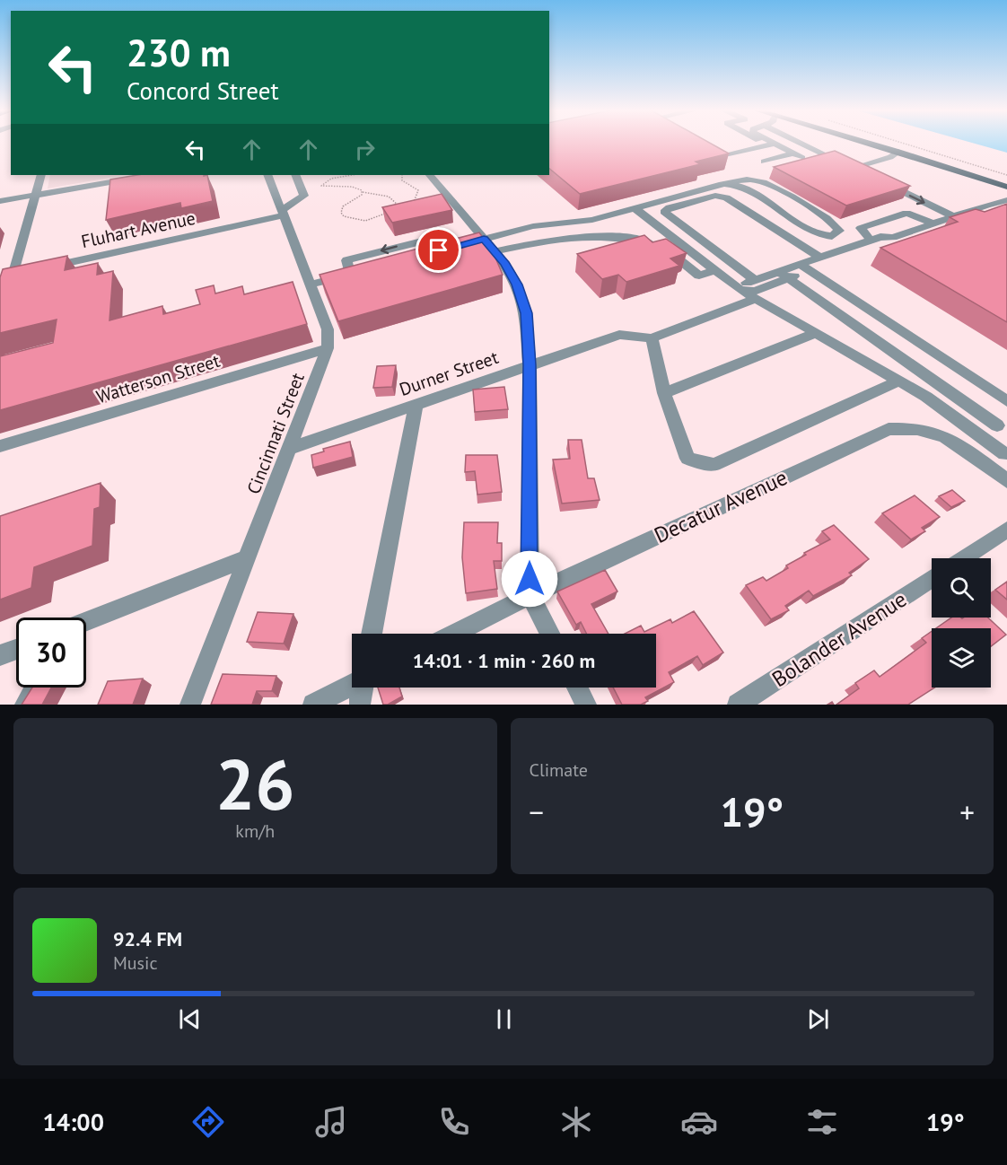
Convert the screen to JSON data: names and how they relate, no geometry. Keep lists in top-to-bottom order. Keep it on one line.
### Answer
{"streets":{"street":["Fluhart Avenue","Durner Street","Watterson Street","Cincinnati Street","Decatur Avenue","Bolander Avenue"]},"crossings":[["Fluhart Avenue","Cincinnati Street"],["Durner Street","Cincinnati Street"],["Watterson Street","Cincinnati Street"]],"page":{"turn":["230 m","Concord Street"],"limit":"30","trip":"14:01 · 1 min · 260 m","tile":[["26","km/h"],"Climate"],"heat":["−","19°","+"],"song":["92.4 FM","Music"],"tabs":["14:00","19°"]}}
